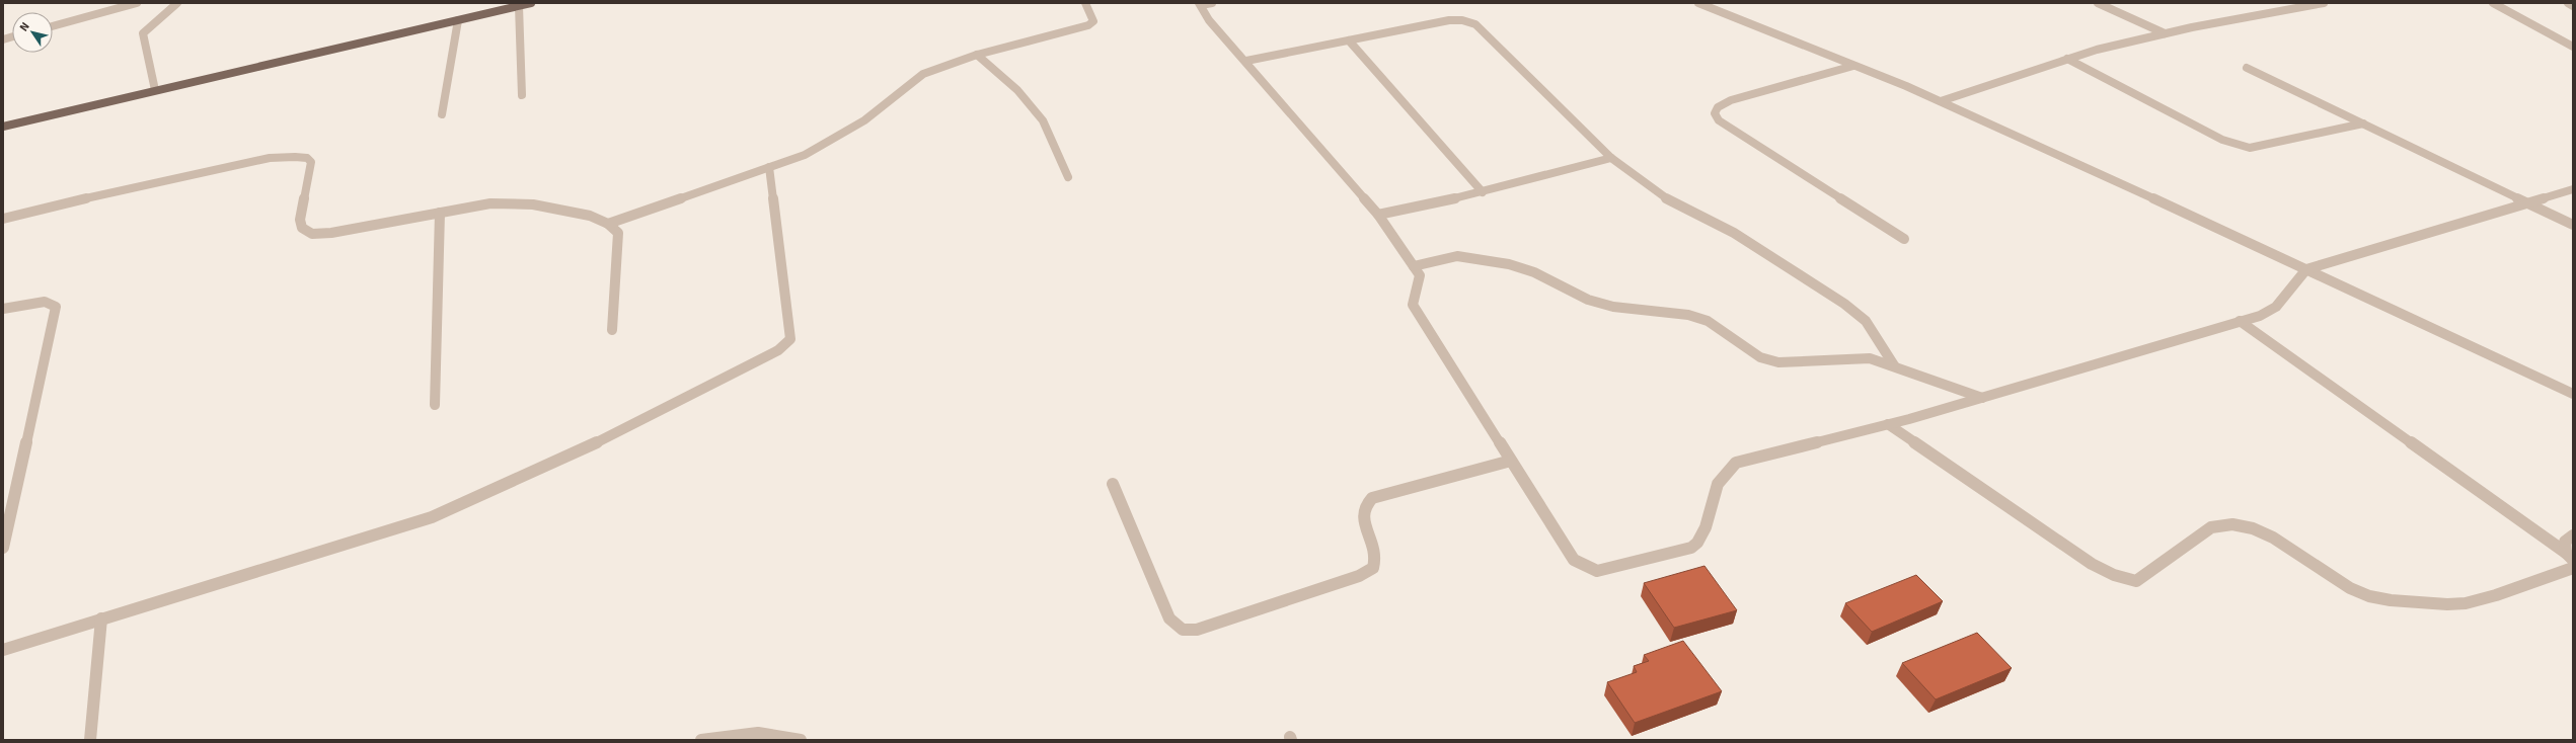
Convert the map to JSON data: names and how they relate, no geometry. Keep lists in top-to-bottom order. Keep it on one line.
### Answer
{"north":"top left"}
